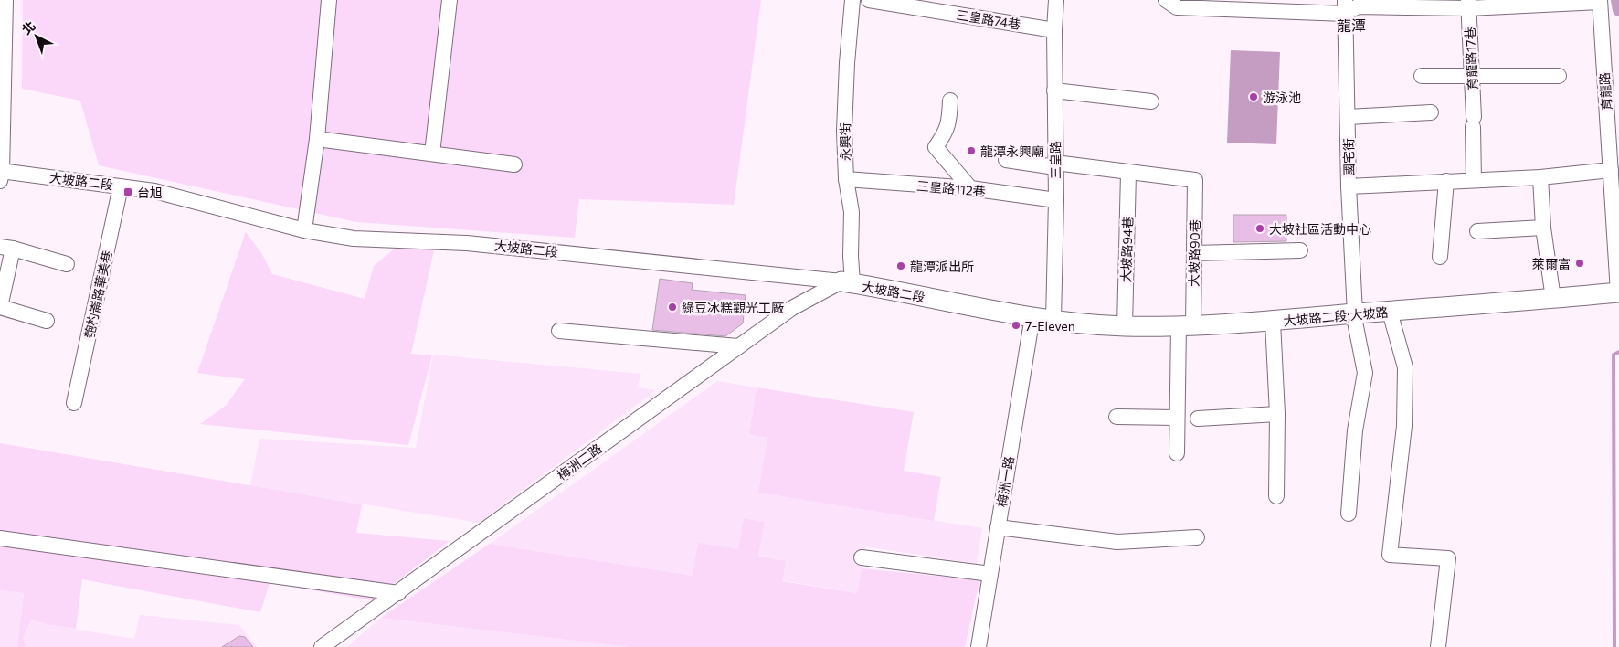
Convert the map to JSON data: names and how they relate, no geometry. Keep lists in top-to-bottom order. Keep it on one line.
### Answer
{"streets":{"main road":["大坡路二段","大坡路二段;大坡路"],"street":["三皇路74巷","育龍路17巷","育龍路","永興街","國宅街","三皇路","三皇路112巷","大坡路94巷","大坡路90巷","匏杓崙路華美巷","梅洲二路","梅洲一路"]},"crossings":[["三皇路74巷","三皇路"],["育龍路","大坡路二段;大坡路"],["永興街","大坡路二段"],["永興街","三皇路112巷"],["永興街","梅洲二路"],["國宅街","大坡路二段;大坡路"],["三皇路","大坡路二段"],["三皇路","三皇路112巷"],["三皇路","大坡路二段;大坡路"],["大坡路二段","匏杓崙路華美巷"],["大坡路二段","大坡路二段;大坡路"],["大坡路二段","梅洲二路"],["大坡路二段","梅洲一路"],["大坡路94巷","大坡路90巷"],["大坡路94巷","大坡路二段;大坡路"],["大坡路90巷","大坡路二段;大坡路"]],"districts":["龍潭"],"places":{"other":["游泳池","龍潭永興廟","大坡社區活動中心","萊爾富","龍潭派出所","綠豆冰糕觀光工廠","7-Eleven"],"transit":["台旭"]},"north":"top left"}
